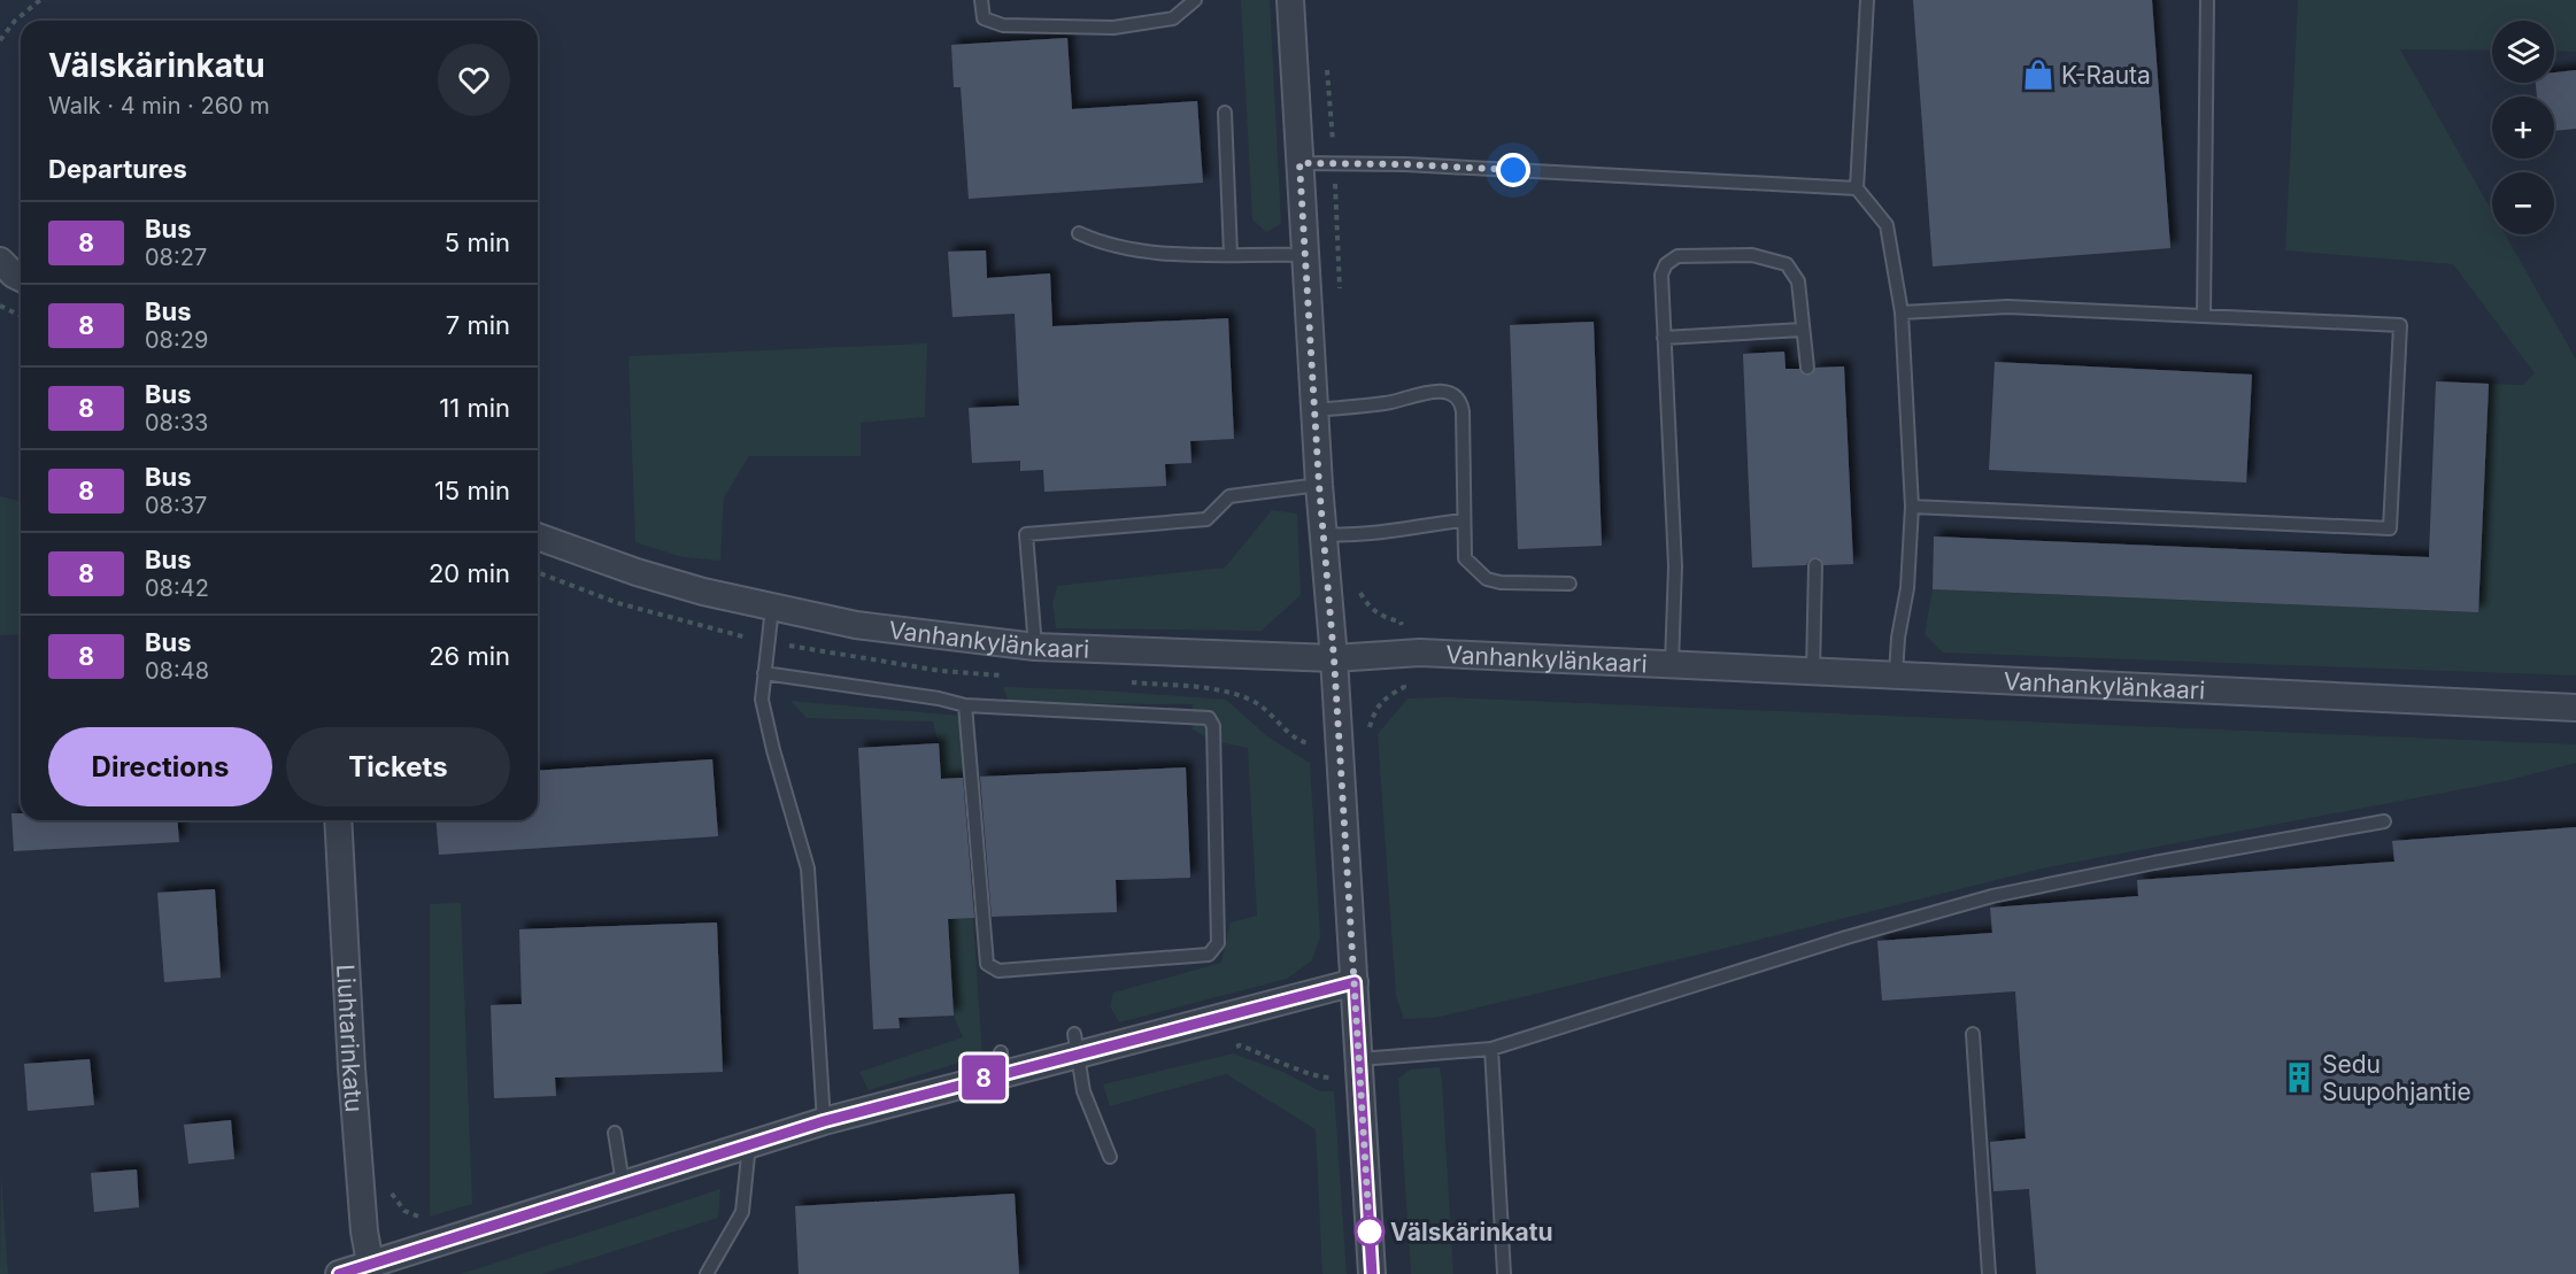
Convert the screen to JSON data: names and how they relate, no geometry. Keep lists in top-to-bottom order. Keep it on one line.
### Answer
{"streets":{"street":["Vanhankylänkaari","Liuhtarinkatu"]},"places":{"shop":["K-Rauta"],"building":["Sedu Suupohjantie"],"other":["Välskärinkatu"]},"lines":["bus line 8"],"page":{"on_map":"8","map_buttons":["+","−"],"heading":[["Välskärinkatu","Walk · 4 min · 260 m"],"Departures"],"list":[{"mark":"8","name":"Bus","note":"08:27","value":"5 min"},{"mark":"8","name":"Bus","note":"08:29","value":"7 min"},{"mark":"8","name":"Bus","note":"08:33","value":"11 min"},{"mark":"8","name":"Bus","note":"08:37","value":"15 min"},{"mark":"8","name":"Bus","note":"08:42","value":"20 min"},{"mark":"8","name":"Bus","note":"08:48","value":"26 min"}],"buttons":["Directions","Tickets"]}}
